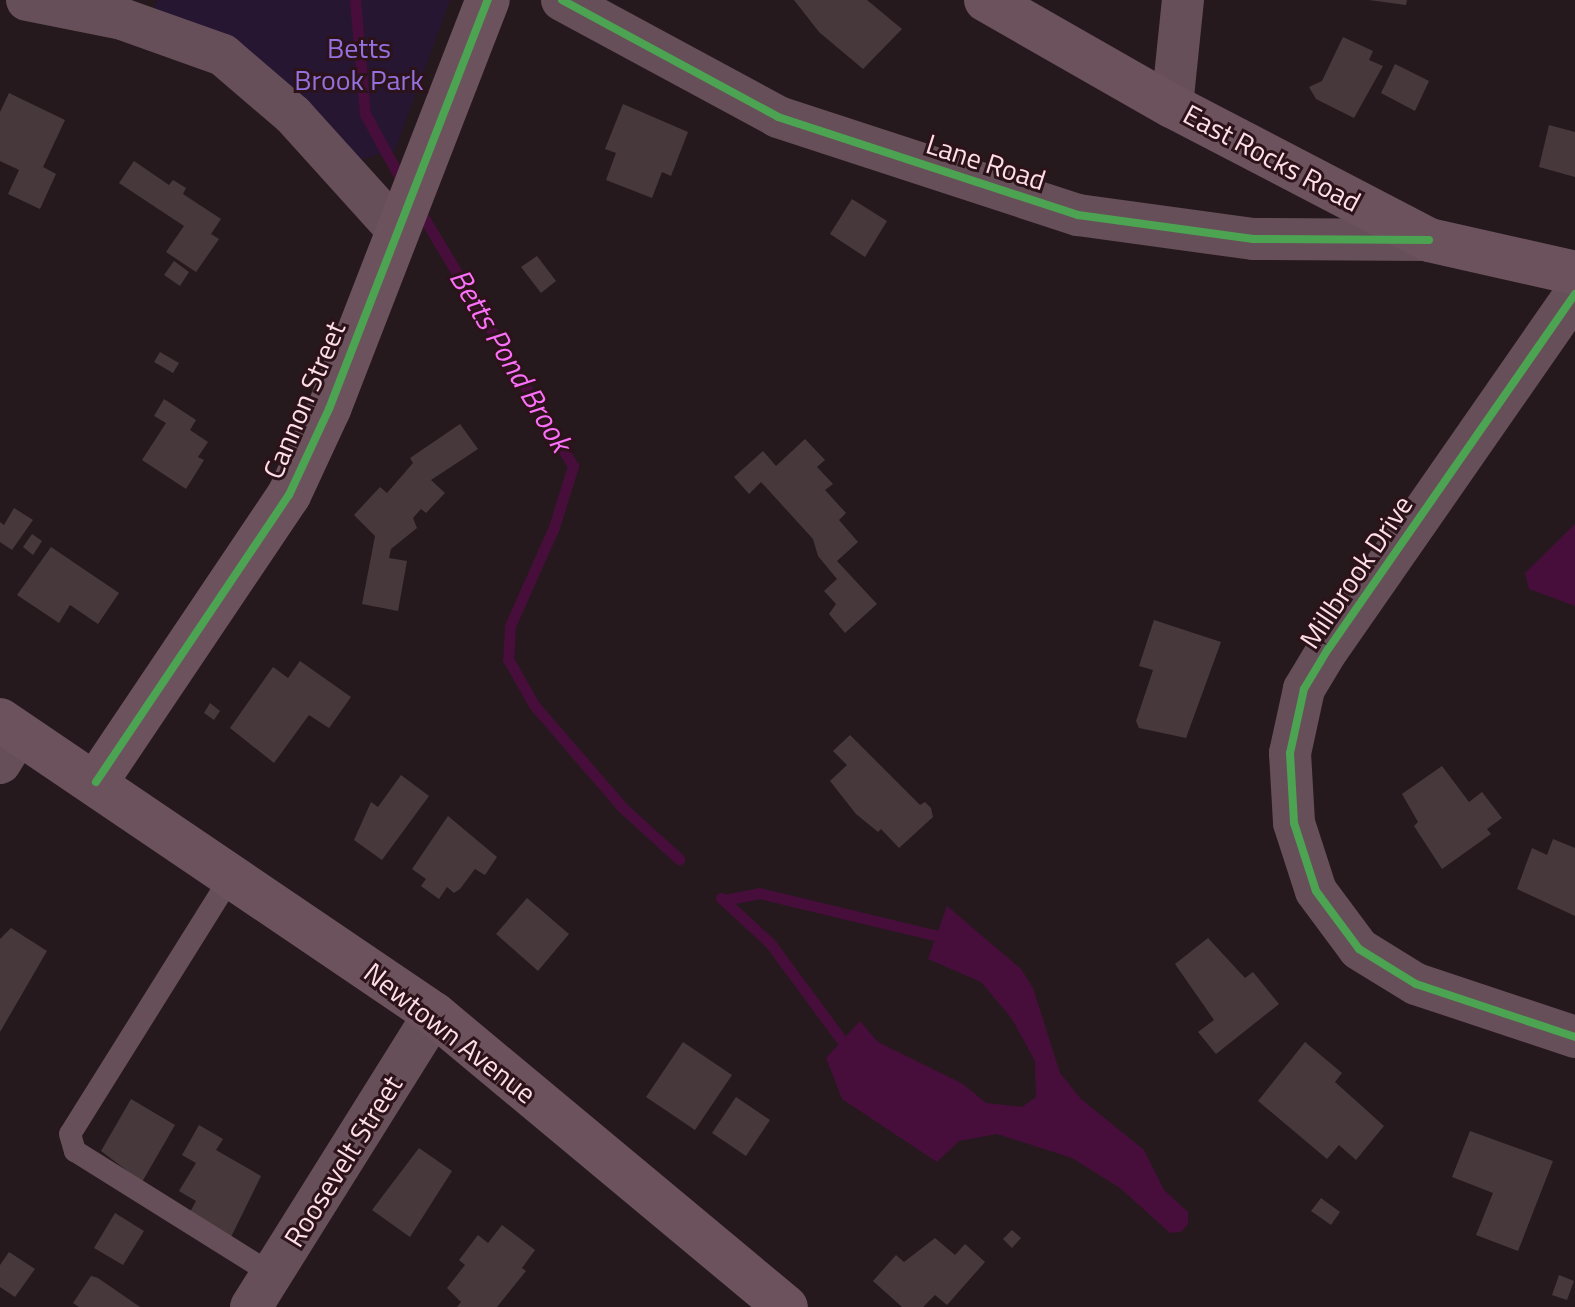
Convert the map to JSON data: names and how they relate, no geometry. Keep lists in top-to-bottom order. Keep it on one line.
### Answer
{"streets":{"street":["East Rocks Road","Lane Road","Cannon Street","Millbrook Drive","Newtown Avenue","Roosevelt Street"]},"crossings":[["East Rocks Road","Lane Road"],["Cannon Street","Newtown Avenue"],["Newtown Avenue","Roosevelt Street"]],"water":["Betts Pond Brook"],"parks":["Betts Brook Park"]}
